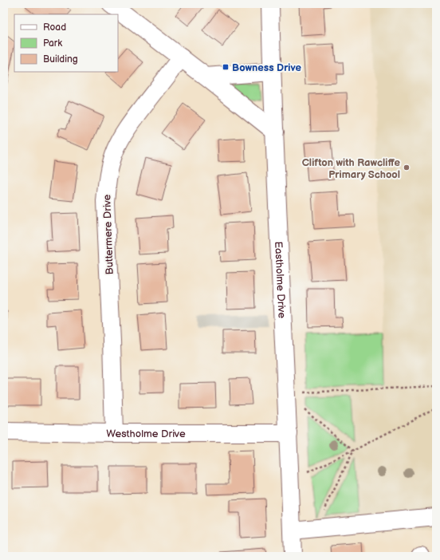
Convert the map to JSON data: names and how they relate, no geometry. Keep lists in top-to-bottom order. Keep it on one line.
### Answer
{"streets":{"street":["Buttermere Drive","Eastholme Drive","Westholme Drive"]},"crossings":[["Buttermere Drive","Westholme Drive"],["Eastholme Drive","Westholme Drive"]],"places":{"transit":["Bowness Drive"],"other":["Clifton with Rawcliffe Primary School"]},"legend":["Road","Park","Building"]}
